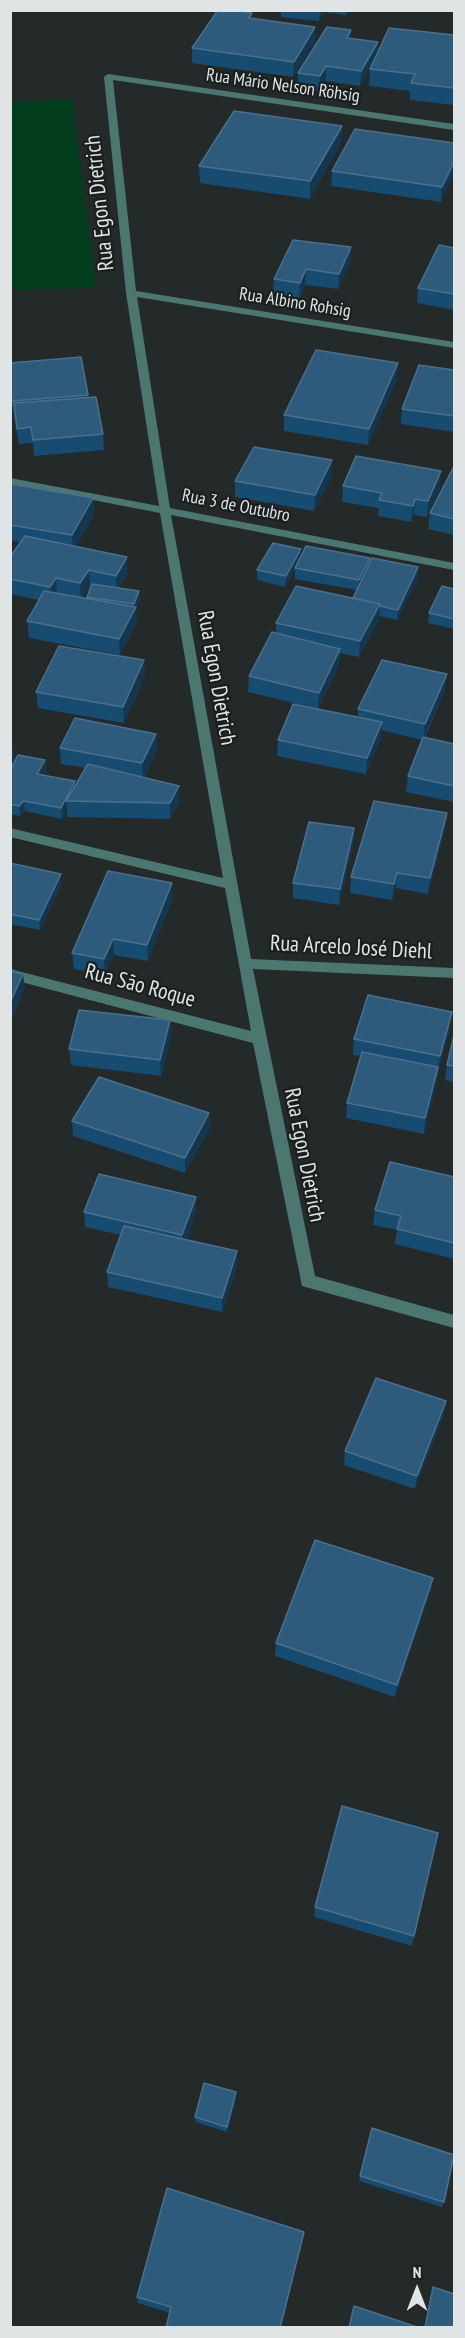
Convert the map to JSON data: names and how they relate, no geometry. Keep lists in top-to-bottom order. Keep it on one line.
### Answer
{"streets":{"street":["Rua Mário Nelson Röhsig","Rua Egon Dietrich","Rua Albino Rohsig","Rua 3 de Outubro","Rua Arcelo José Diehl","Rua São Roque"]},"crossings":[["Rua Mário Nelson Röhsig","Rua Egon Dietrich"],["Rua Egon Dietrich","Rua Albino Rohsig"],["Rua Egon Dietrich","Rua 3 de Outubro"],["Rua Egon Dietrich","Rua Arcelo José Diehl"],["Rua Egon Dietrich","Rua São Roque"]],"north":"top"}
